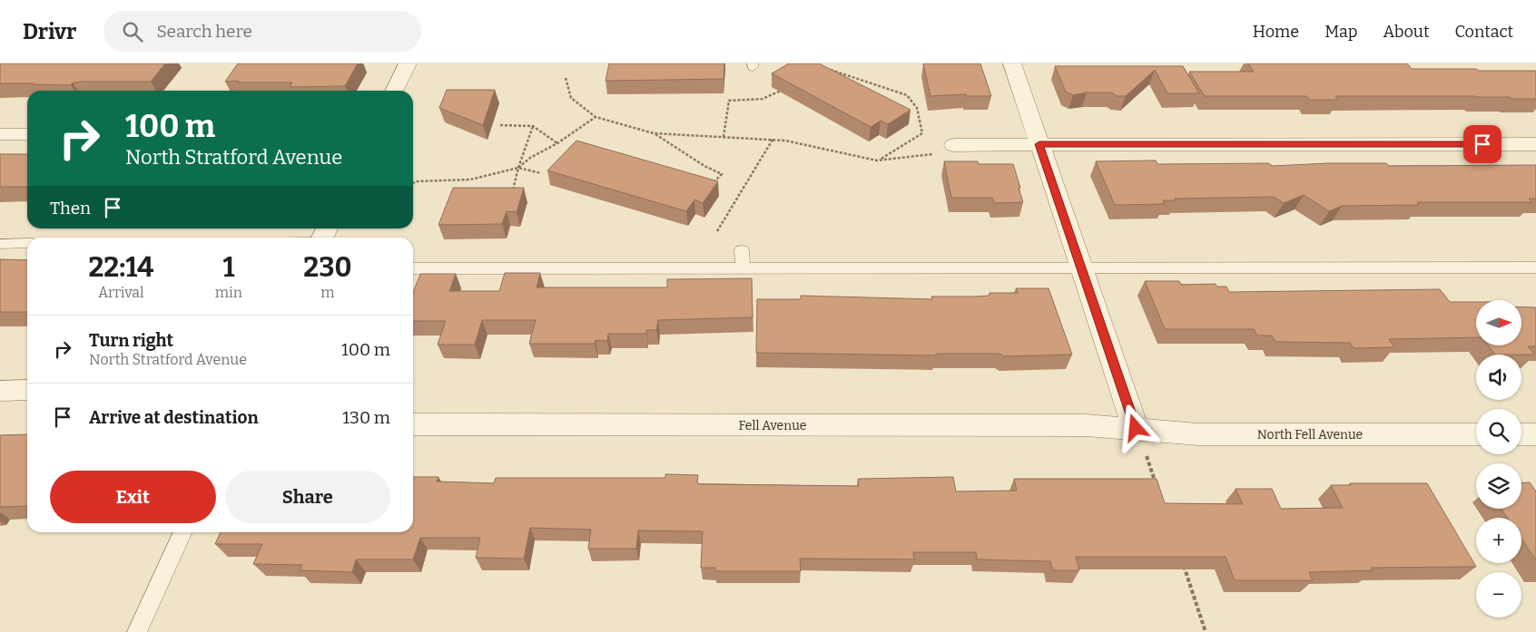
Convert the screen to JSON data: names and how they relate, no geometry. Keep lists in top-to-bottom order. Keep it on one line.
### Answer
{"streets":{"street":["Fell Avenue","North Fell Avenue"]},"crossings":[["Fell Avenue","North Fell Avenue"]],"north":"right","page":{"header":"Drivr","search":"Search here","nav":["Home","Map","About","Contact"],"turn":["100 m","North Stratford Avenue"],"then":"Then","eta":["22:14","Arrival","1","min","230","m"],"map_buttons":["+","−"],"list":[{"name":"Turn right","note":"North Stratford Avenue","value":"100 m"},{"name":"Arrive at destination","value":"130 m"}],"buttons":["Exit","Share"]}}
